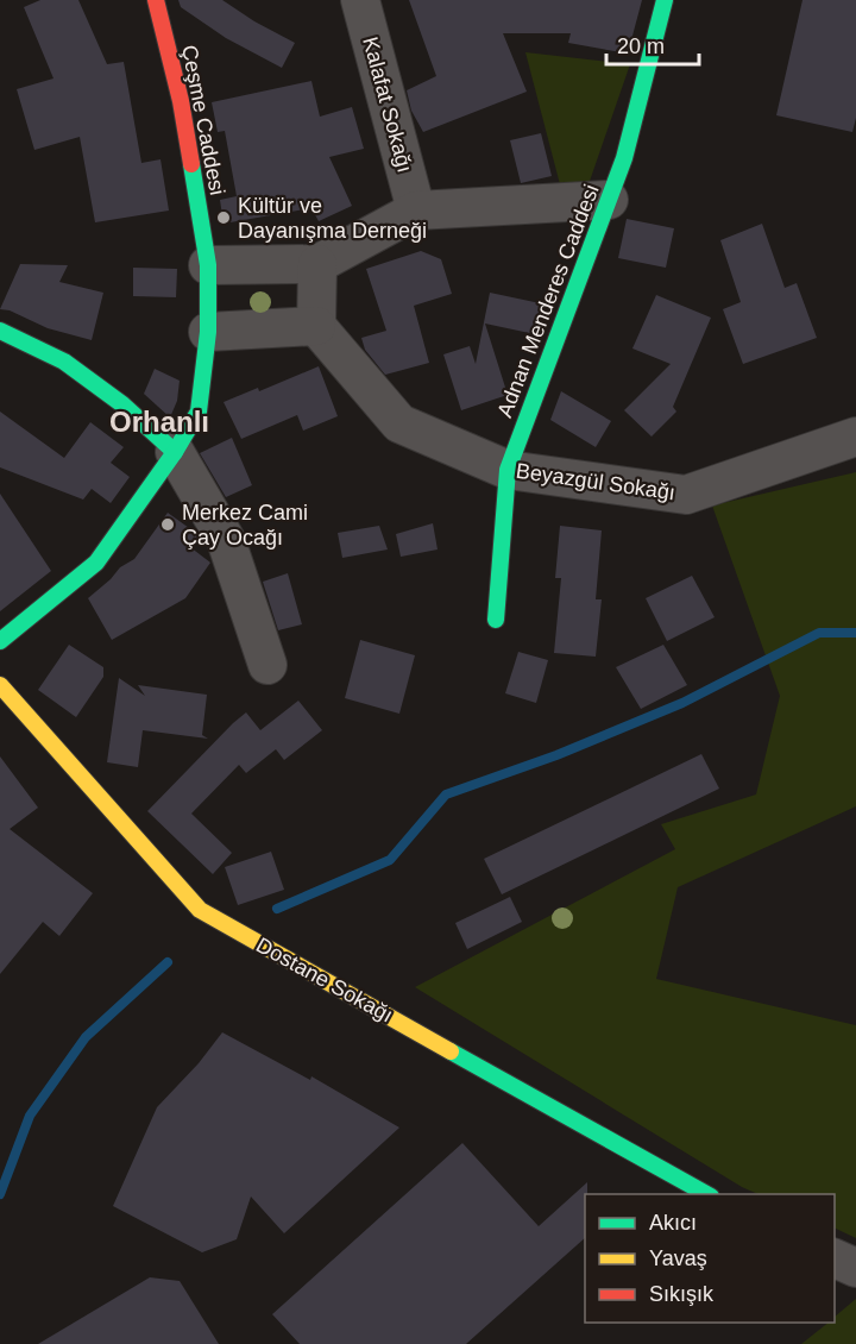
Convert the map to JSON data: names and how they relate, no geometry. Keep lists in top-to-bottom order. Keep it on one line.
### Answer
{"streets":{"street":["Kalafat Sokağı","Çeşme Caddesi","Adnan Menderes Caddesi","Beyazgül Sokağı","Dostane Sokağı"]},"crossings":[["Adnan Menderes Caddesi","Beyazgül Sokağı"]],"districts":["Orhanlı"],"places":["Kültür ve Dayanışma Derneği","Merkez Cami Çay Ocağı"],"legend":["Akıcı","Yavaş","Sıkışık"],"scale_bar":"20 m"}
